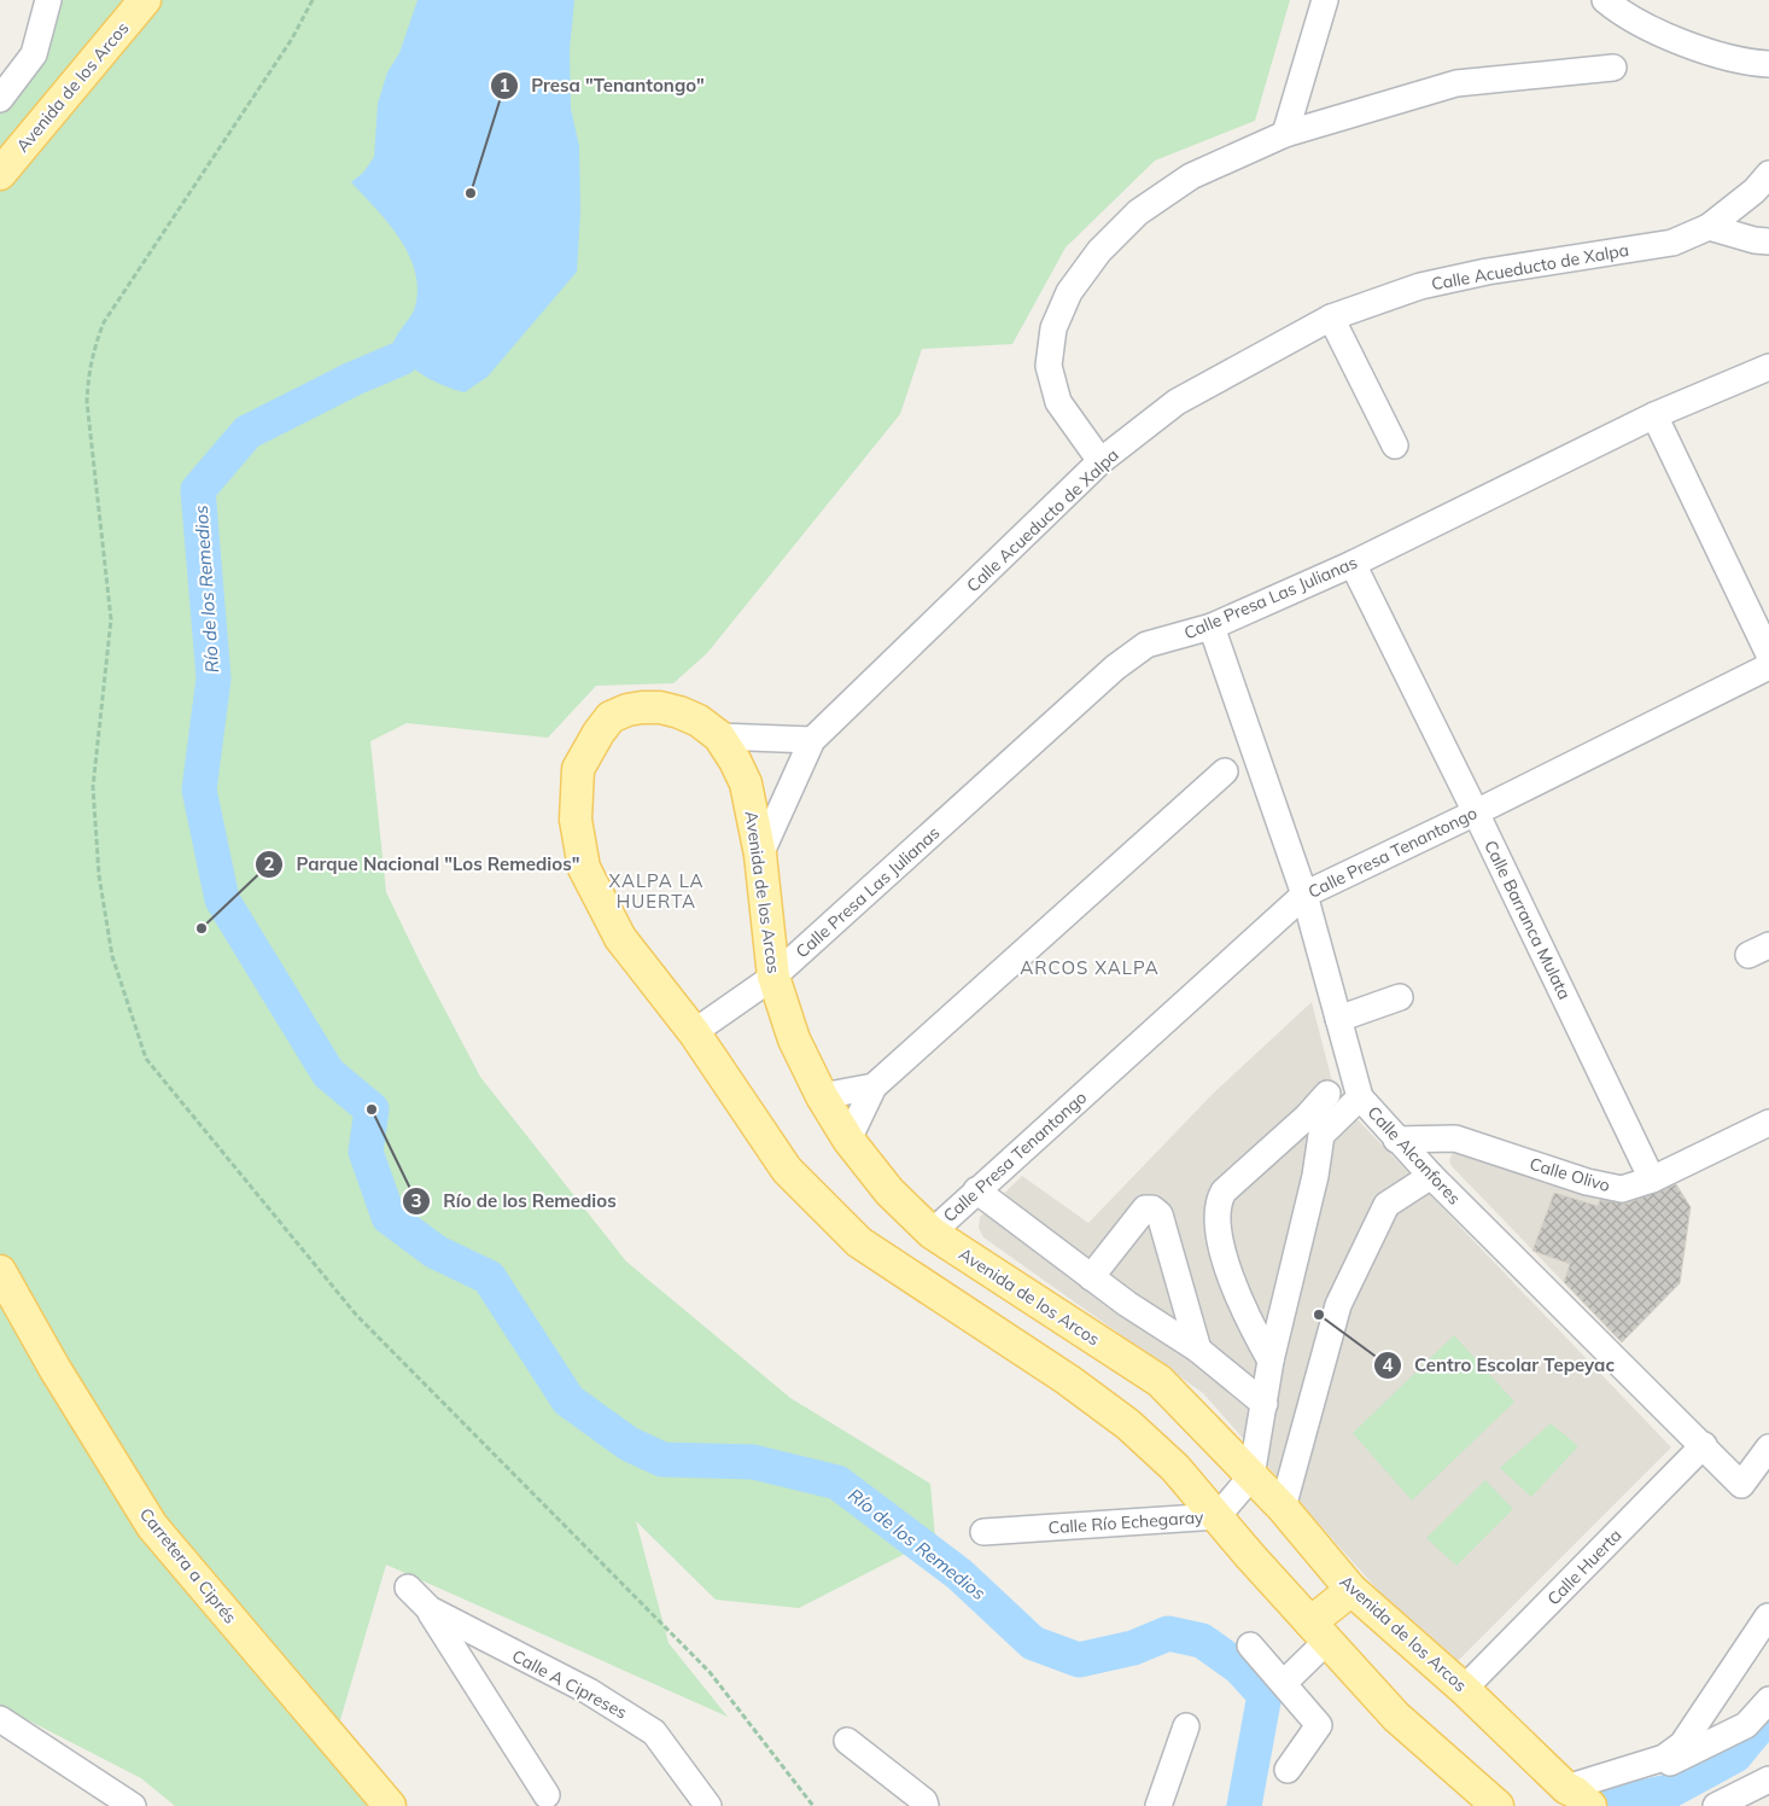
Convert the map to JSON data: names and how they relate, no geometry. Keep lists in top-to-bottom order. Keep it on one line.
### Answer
{"streets":{"main road":["Avenida de los Arcos","Carretera a Ciprés"],"street":["Calle Acueducto de Xalpa","Calle Presa Las Julianas","Calle Presa Tenantongo","Calle Barranca Mulata","Calle Alcanfores","Calle Olivo","Calle Río Echegaray","Calle Huerta","Calle A Cipreses"]},"crossings":[["Avenida de los Arcos","Calle Acueducto de Xalpa"],["Avenida de los Arcos","Calle Presa Las Julianas"],["Avenida de los Arcos","Calle Presa Tenantongo"],["Avenida de los Arcos","Calle Río Echegaray"],["Avenida de los Arcos","Calle Huerta"],["Calle Presa Las Julianas","Calle Barranca Mulata"],["Calle Presa Las Julianas","Calle Alcanfores"],["Calle Presa Tenantongo","Calle Barranca Mulata"],["Calle Presa Tenantongo","Calle Alcanfores"],["Calle Barranca Mulata","Calle Olivo"],["Calle Alcanfores","Calle Olivo"],["Calle Alcanfores","Calle Huerta"]],"districts":["XALPA LA HUERTA","ARCOS XALPA"],"water":["Río de los Remedios"],"places":["Presa \"Tenantongo\"","Parque Nacional \"Los Remedios\"","Río de los Remedios","Centro Escolar Tepeyac"]}
